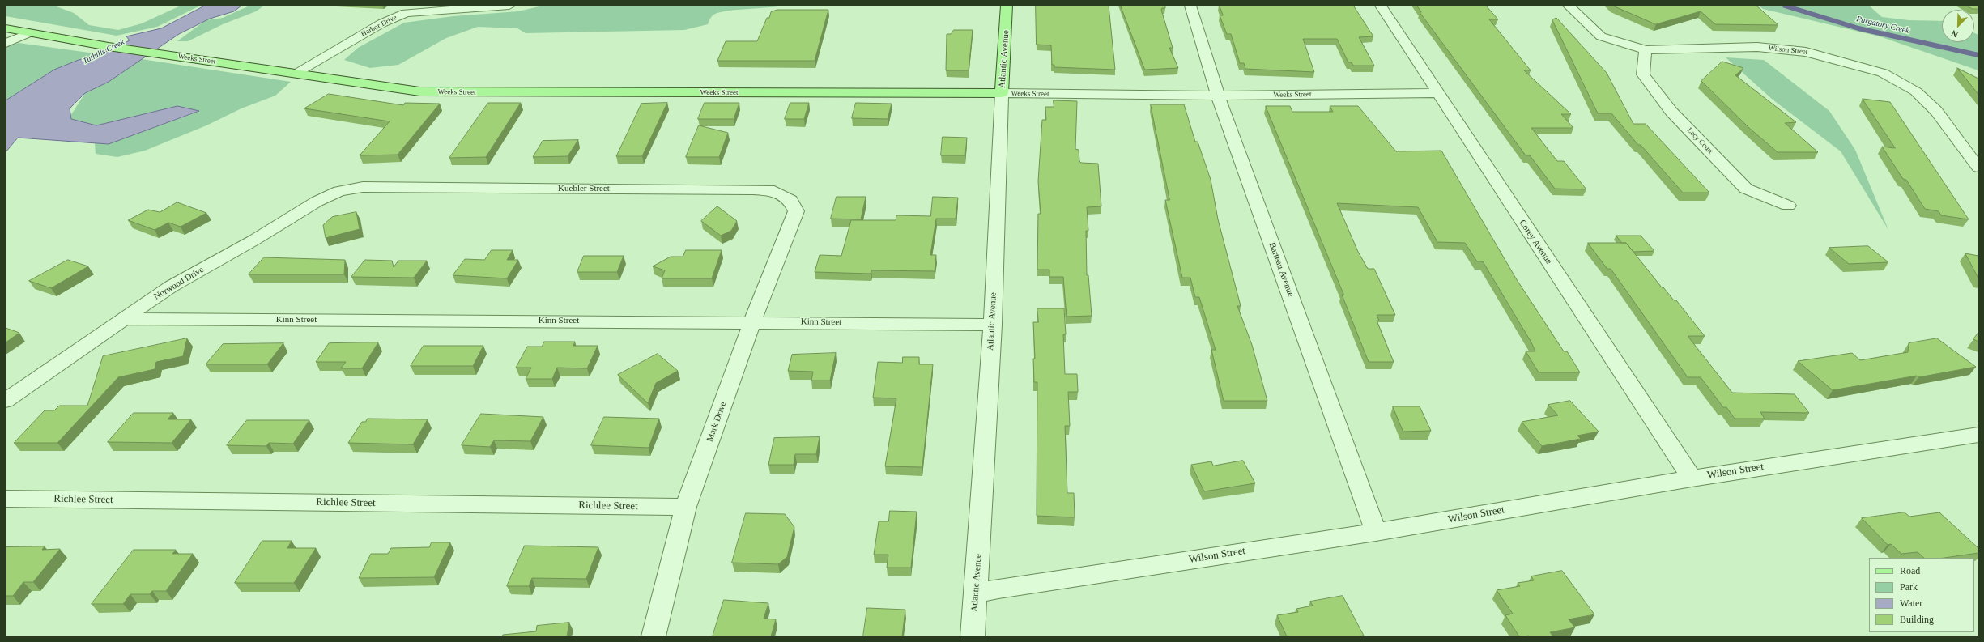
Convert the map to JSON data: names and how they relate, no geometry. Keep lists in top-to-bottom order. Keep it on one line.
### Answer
{"streets":{"main road":["Weeks Street","Atlantic Avenue"],"street":["Harbor Drive","Wilson Street","Lacy Court","Kuebler Street","Corey Avenue","Barteau Avenue","Norwood Drive","Kinn Street","Mark Drive","Richlee Street"]},"crossings":[["Harbor Drive","Weeks Street"],["Wilson Street","Atlantic Avenue"],["Wilson Street","Lacy Court"],["Wilson Street","Corey Avenue"],["Wilson Street","Barteau Avenue"],["Weeks Street","Atlantic Avenue"],["Weeks Street","Corey Avenue"],["Weeks Street","Barteau Avenue"],["Atlantic Avenue","Kinn Street"],["Kuebler Street","Norwood Drive"],["Kuebler Street","Mark Drive"],["Norwood Drive","Kinn Street"],["Kinn Street","Mark Drive"],["Mark Drive","Richlee Street"]],"water":["Purgatory Creek","Tuthills Creek"],"legend":["Road","Park","Water","Building"],"north":"bottom left"}
